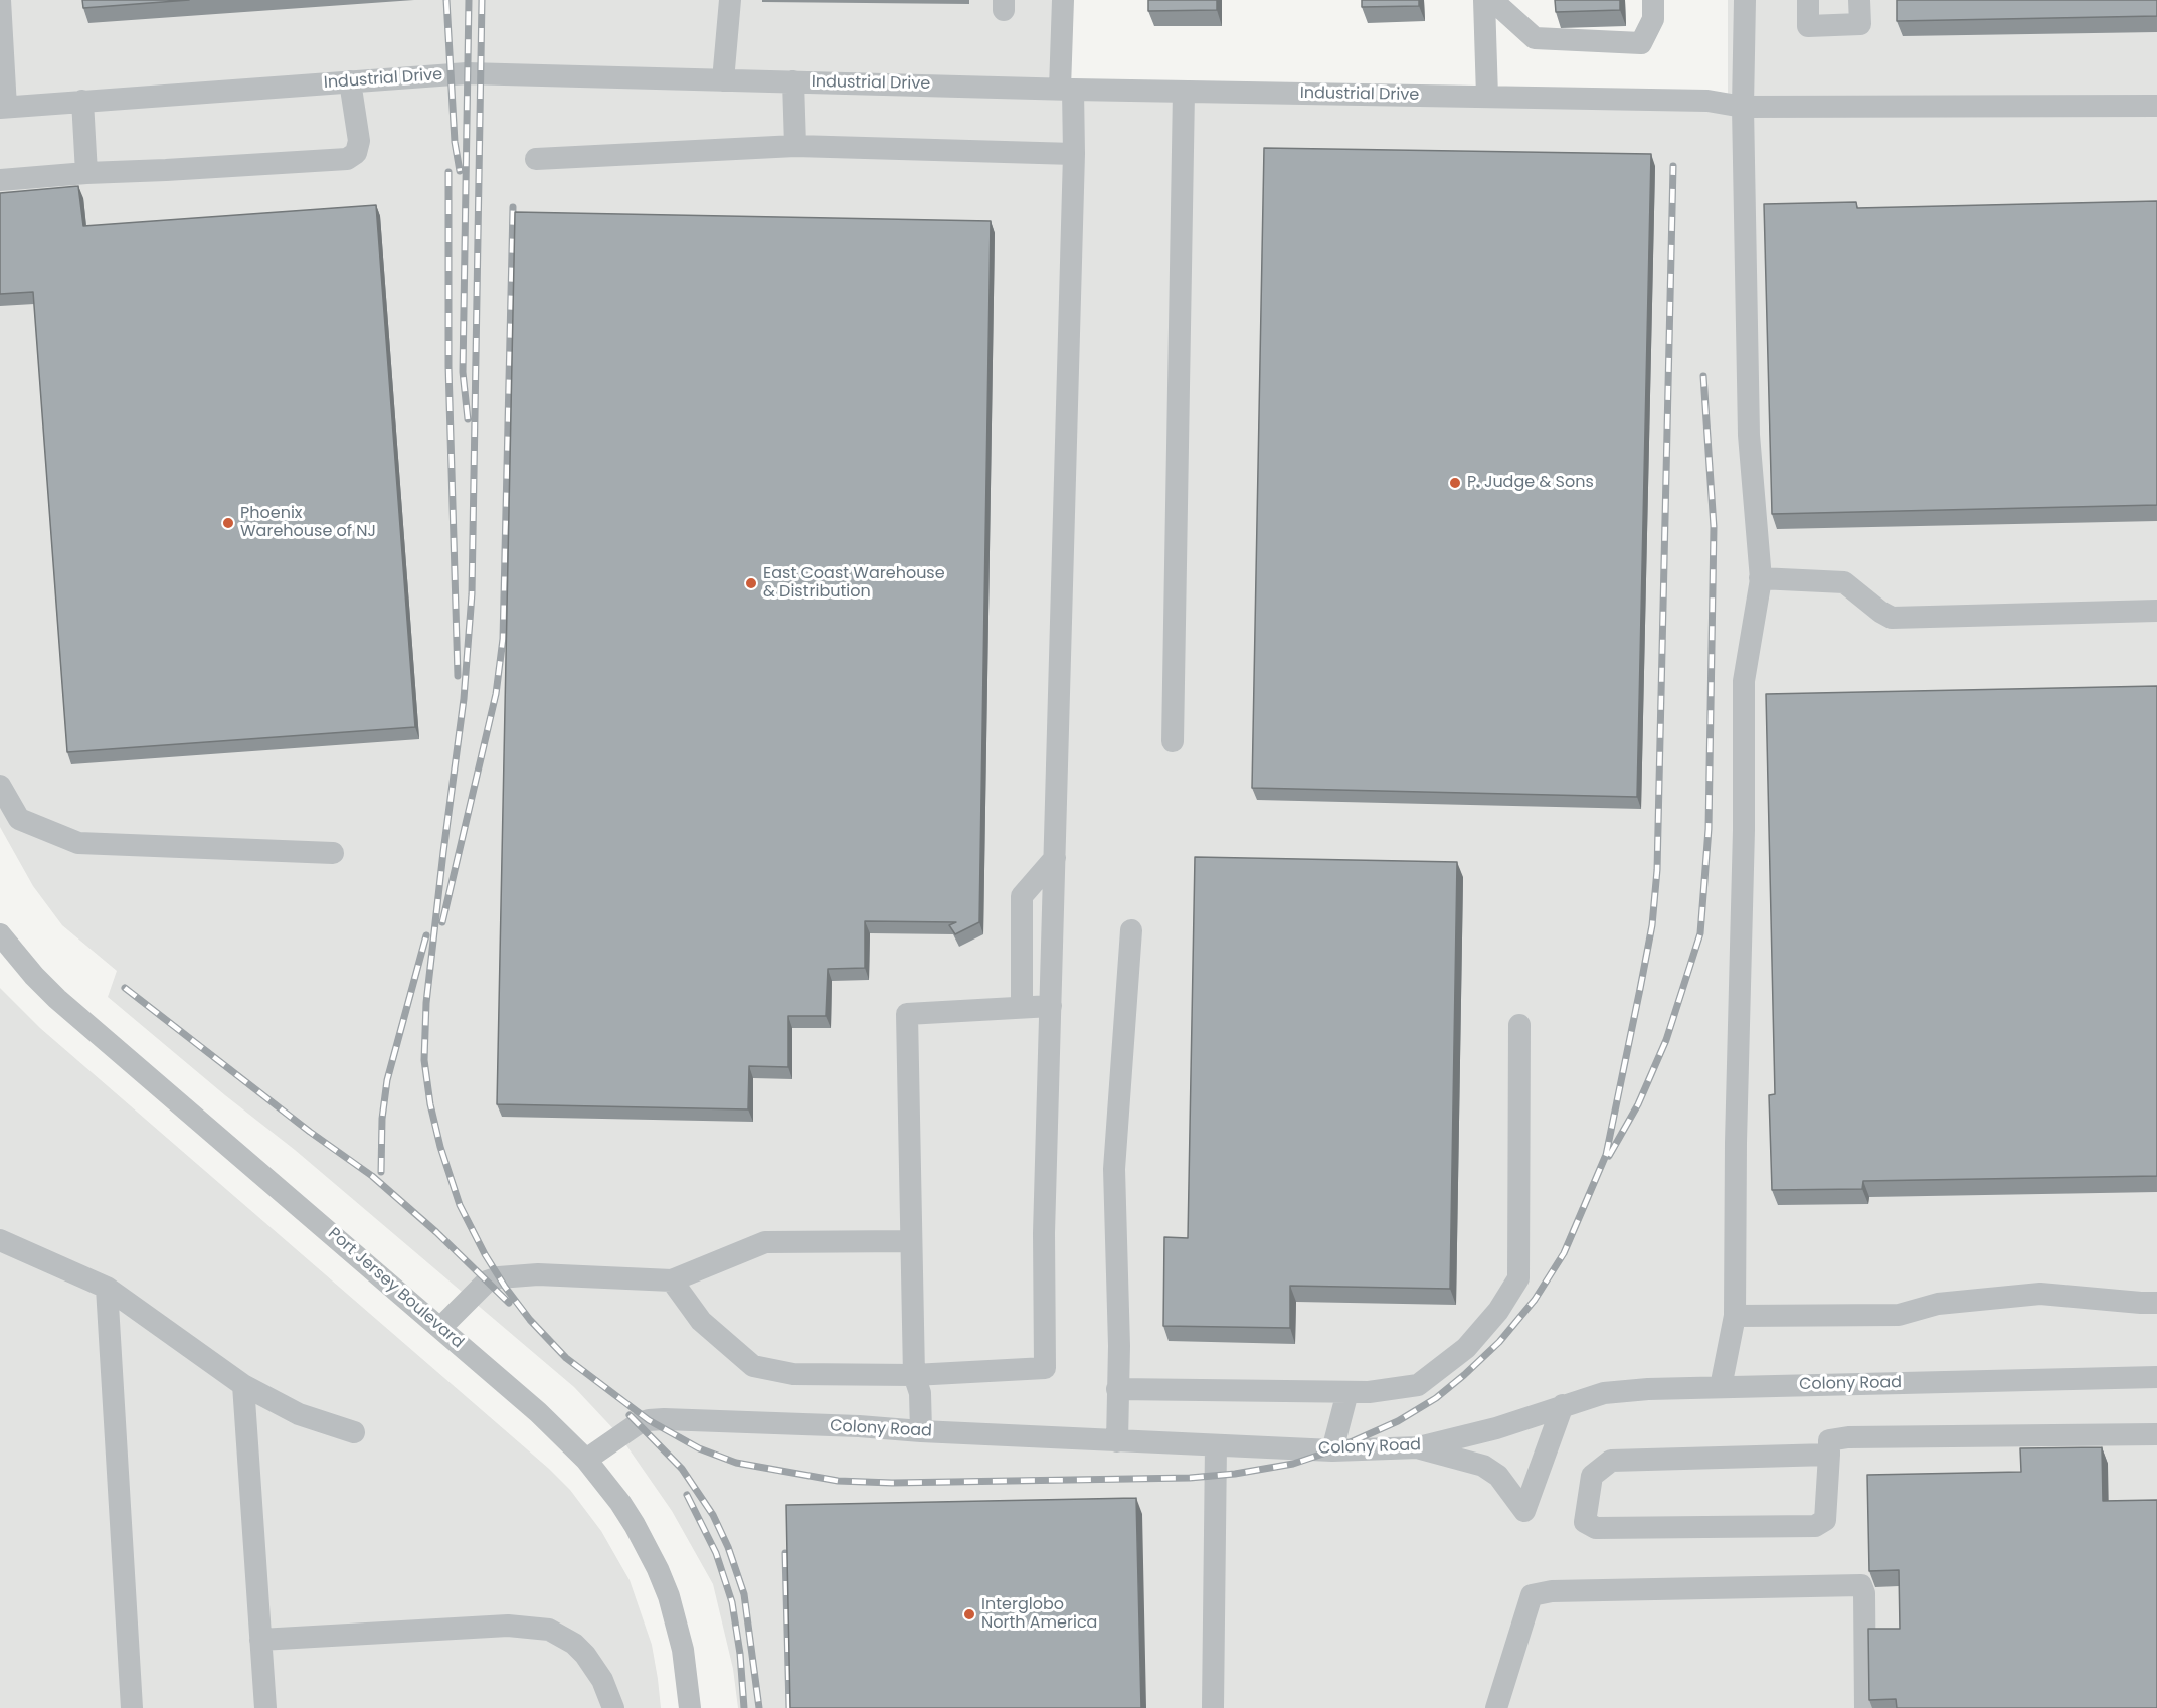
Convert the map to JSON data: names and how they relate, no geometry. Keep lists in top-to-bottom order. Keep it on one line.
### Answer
{"streets":{"street":["Industrial Drive","Port Jersey Boulevard","Colony Road"]},"crossings":[["Port Jersey Boulevard","Colony Road"]],"places":["P. Judge & Sons","Phoenix Warehouse of NJ","East Coast Warehouse & Distribution","Interglobo North America"]}
